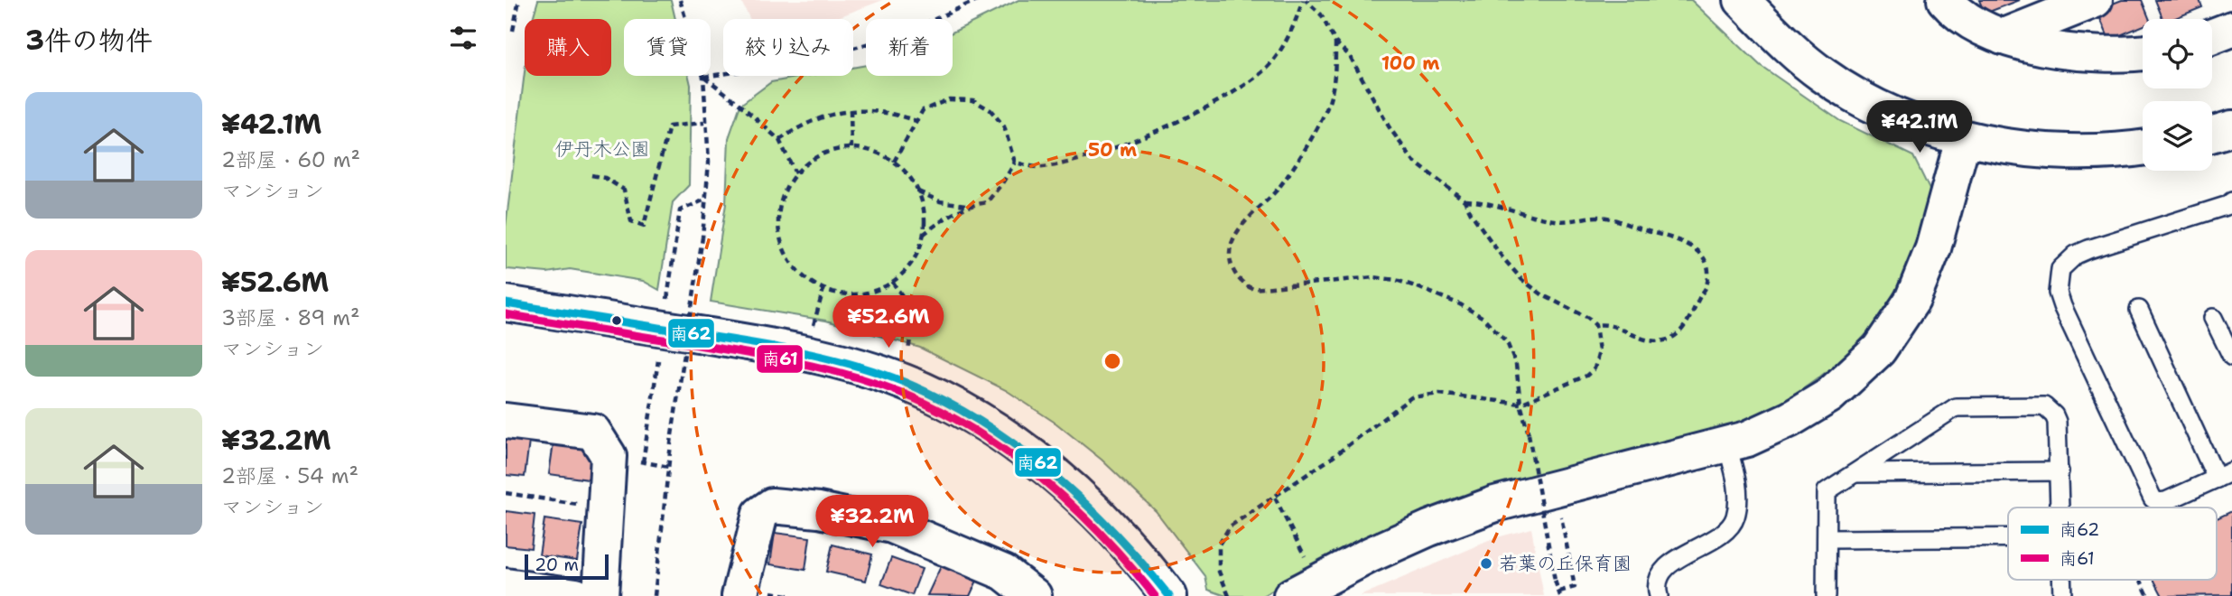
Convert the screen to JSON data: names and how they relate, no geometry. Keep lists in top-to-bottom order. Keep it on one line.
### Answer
{"parks":["伊丹木公園"],"places":["若葉の丘保育園"],"lines":["transit line 南62","transit line 南61"],"legend":["南62","南61"],"scale_bar":"20 m","page":{"heading":"3件の物件","chip":["購入","賃貸","絞り込み","新着"],"list":[{"name":"¥42.1M","note":"2部屋 · 60 m² · マンション"},{"name":"¥52.6M","note":"3部屋 · 89 m² · マンション"},{"name":"¥32.2M","note":"2部屋 · 54 m² · マンション"}],"price":["¥42.1M","¥52.6M","¥32.2M"],"scale":"20 m"},"rings":["100 m","50 m"]}
